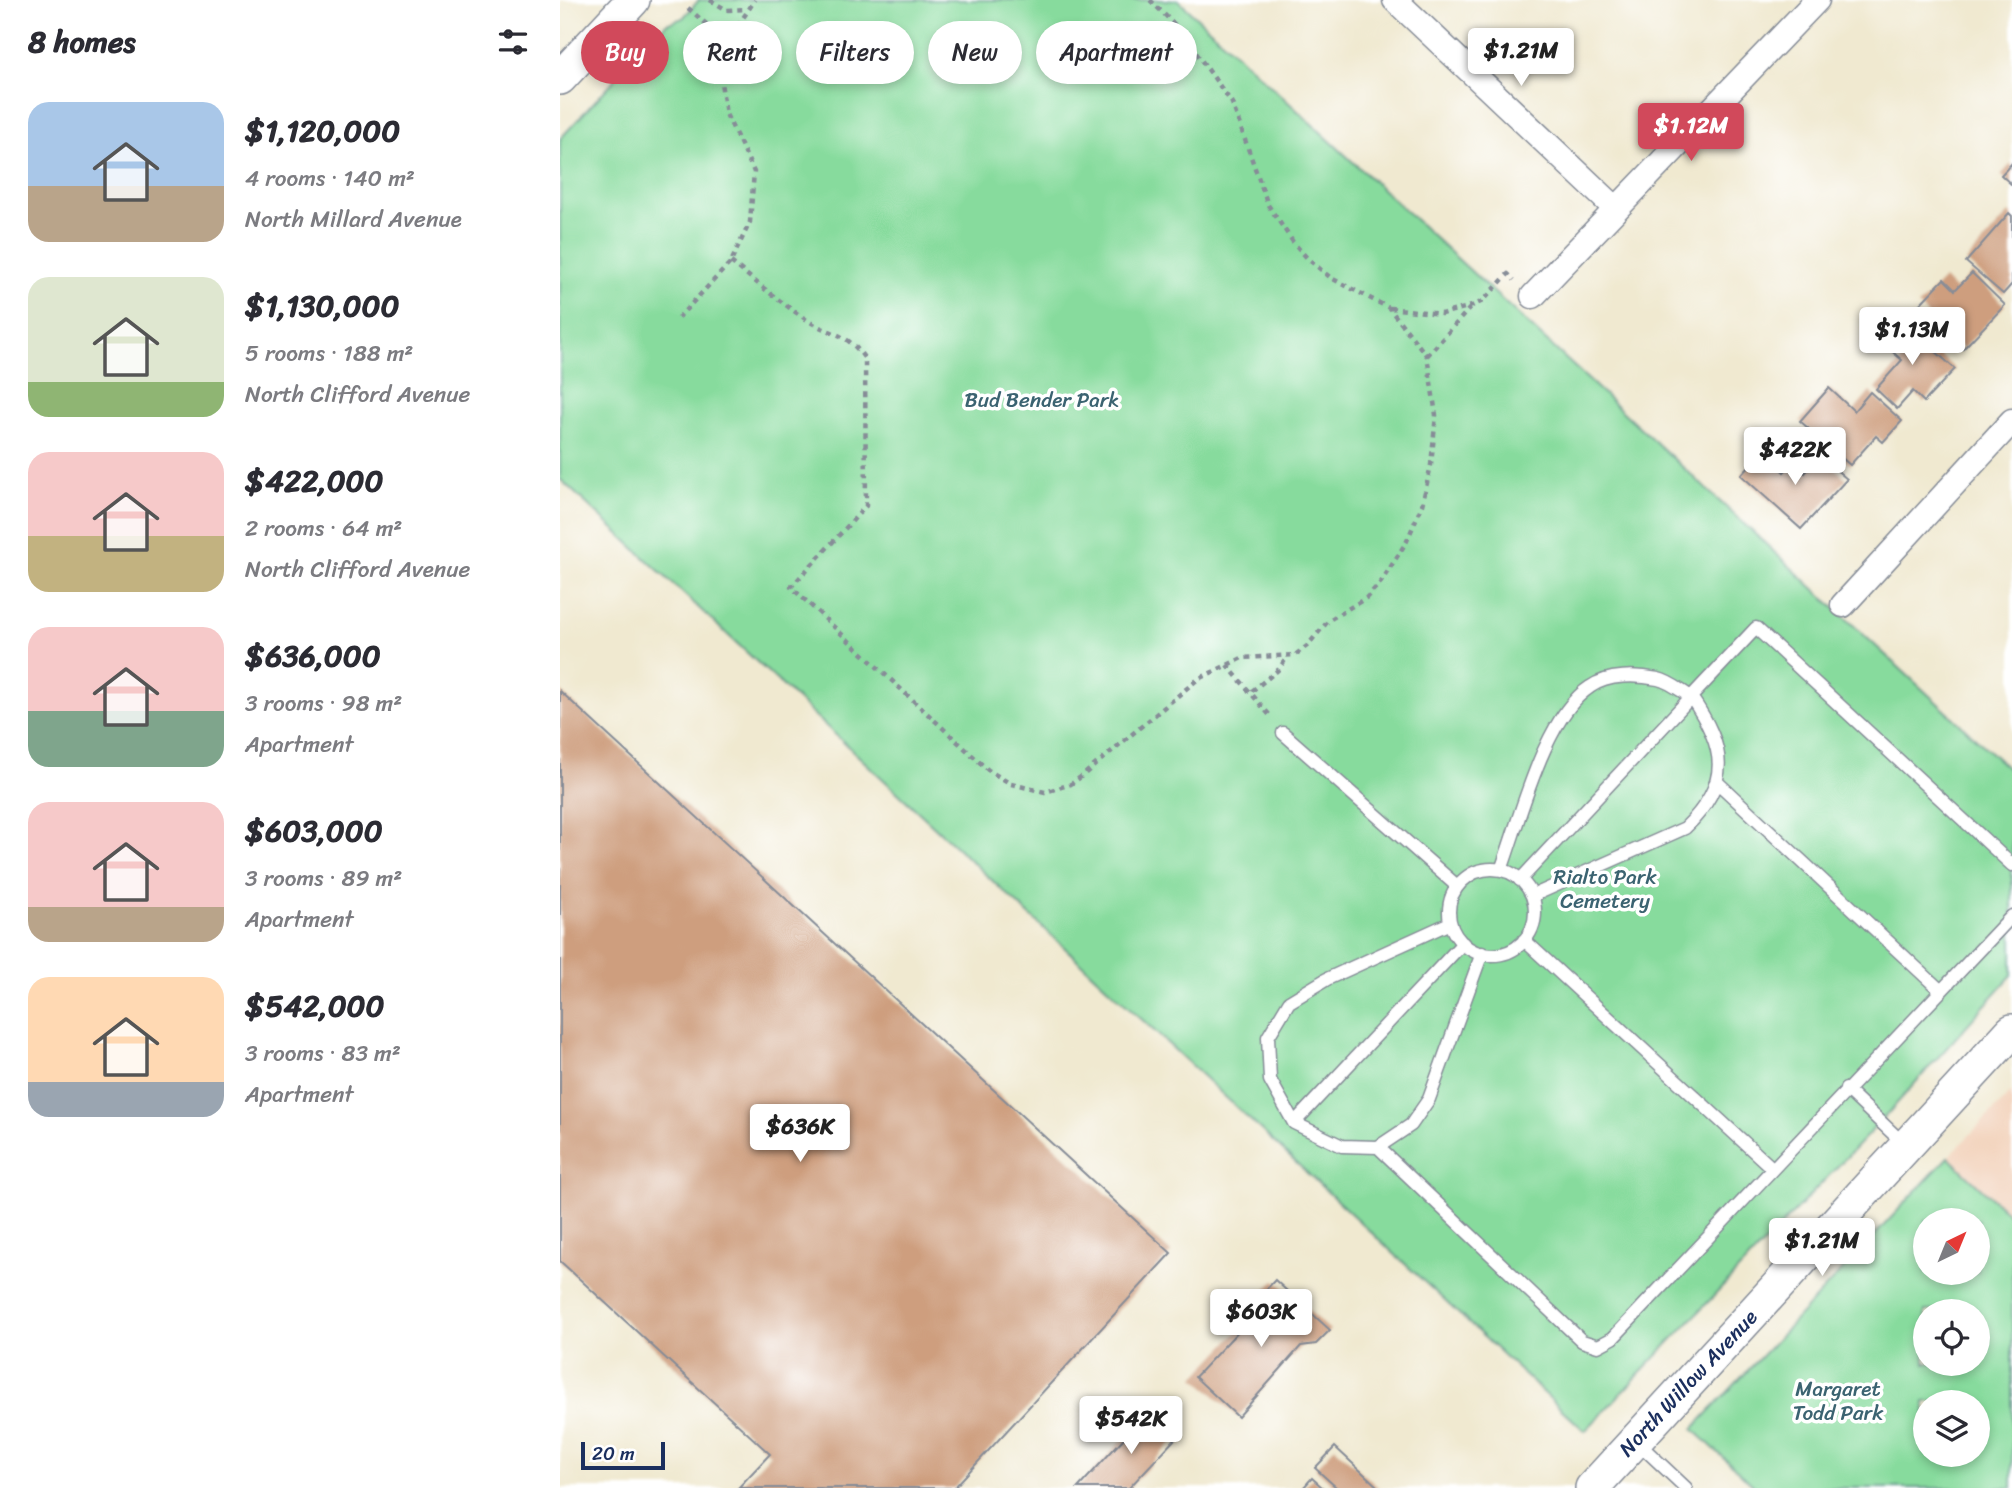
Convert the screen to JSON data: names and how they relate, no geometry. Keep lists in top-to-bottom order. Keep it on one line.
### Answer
{"streets":{"street":["North Willow Avenue"]},"parks":["Bud Bender Park","Rialto Park Cemetery","Margaret Todd Park"],"scale_bar":"20 m","north":"top right","page":{"heading":"8 homes","chip":["Buy","Rent","Filters","New","Apartment"],"price":["$1.21M","$1.12M","$1.13M","$422K","$636K","$1.21M","$603K","$542K"],"list":[{"name":"$1,120,000","note":"4 rooms · 140 m² · North Millard Avenue"},{"name":"$1,130,000","note":"5 rooms · 188 m² · North Clifford Avenue"},{"name":"$422,000","note":"2 rooms · 64 m² · North Clifford Avenue"},{"name":"$636,000","note":"3 rooms · 98 m² · Apartment"},{"name":"$603,000","note":"3 rooms · 89 m² · Apartment"},{"name":"$542,000","note":"3 rooms · 83 m² · Apartment"}],"scale":"20 m"}}
